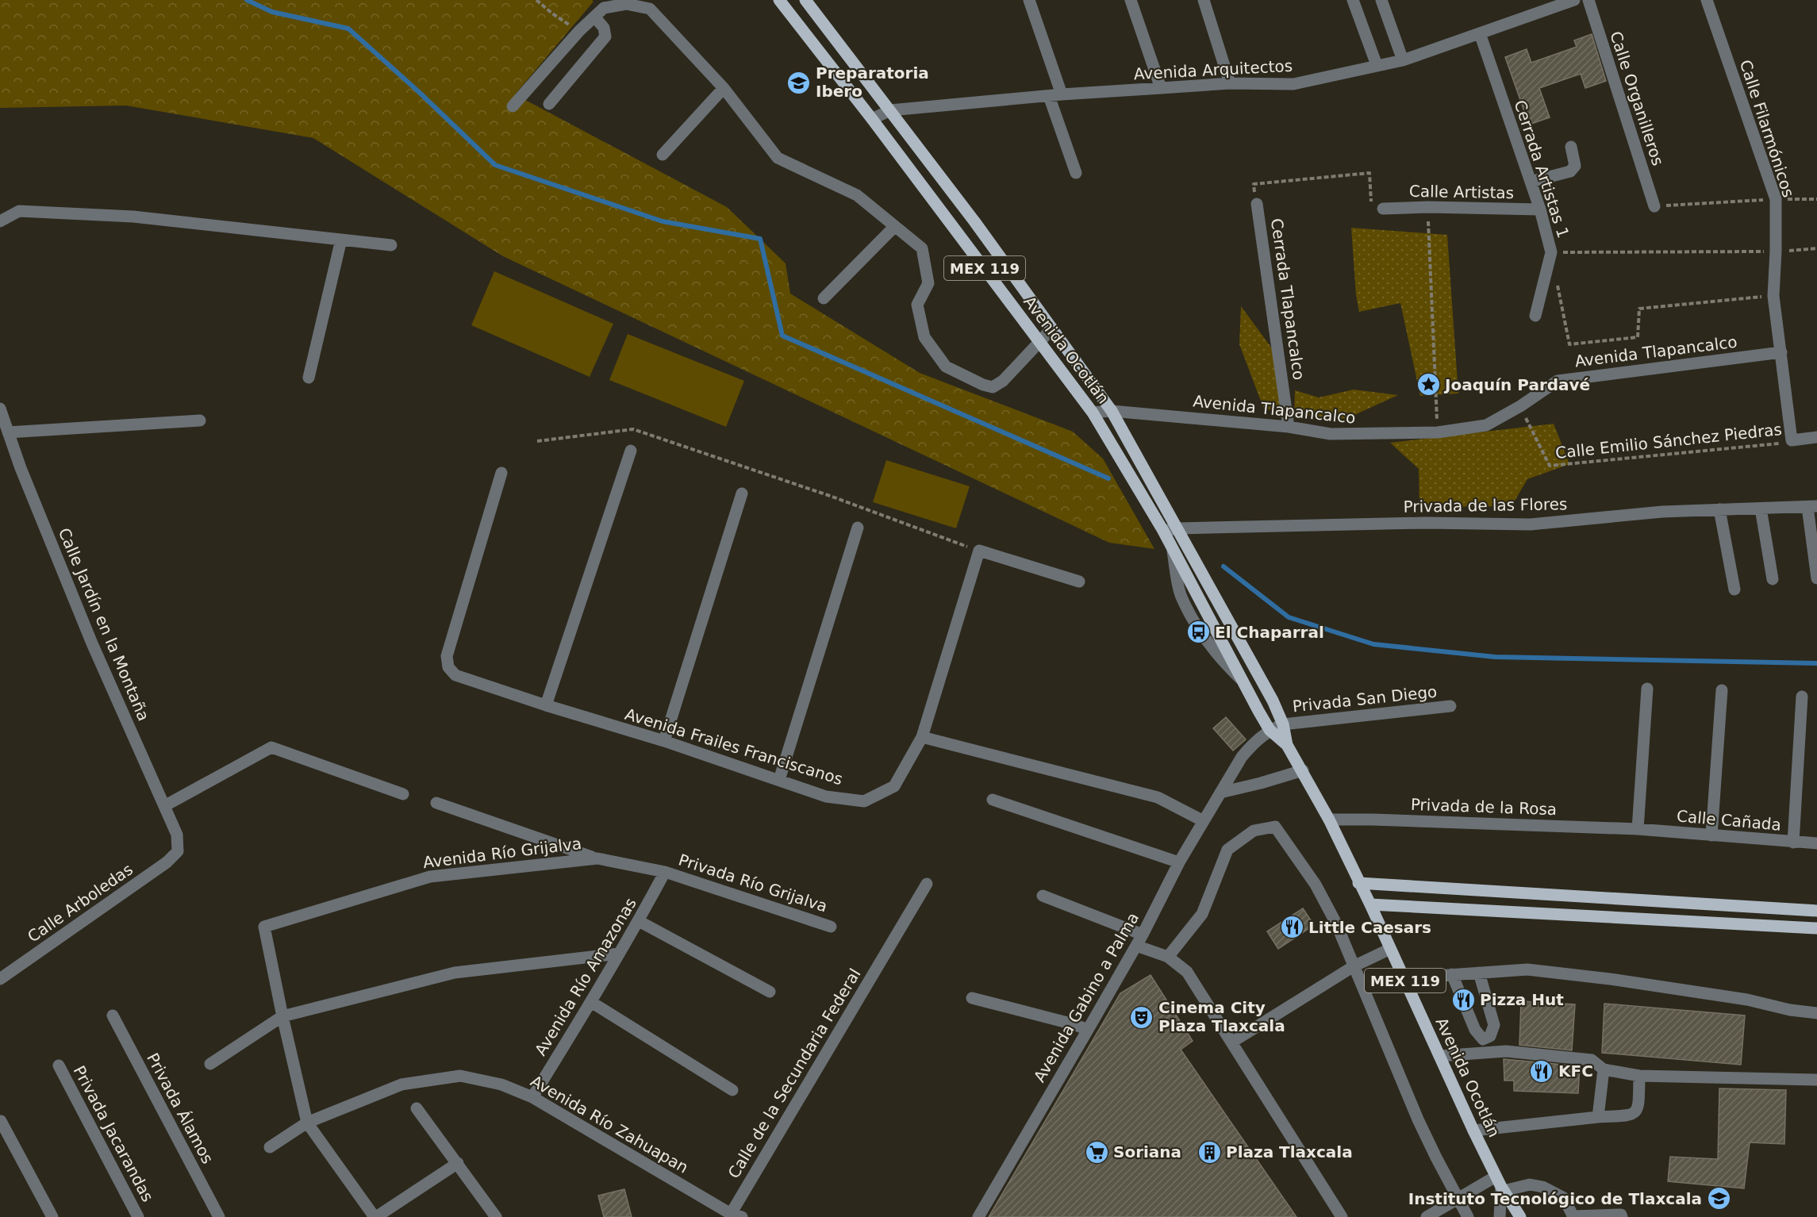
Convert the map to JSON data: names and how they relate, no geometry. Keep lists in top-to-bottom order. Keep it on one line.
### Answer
{"streets":{"main road":["MEX 119","Avenida Ocotlán"],"street":["Avenida Arquitectos","Calle Organilleros","Calle Filarmónicos","Cerrada Artistas 1","Calle Artistas","Cerrada Tlapancalco","Avenida Tlapancalco","Privada de las Flores","Calle Jardín en la Montaña","Privada San Diego","Avenida Frailes Franciscanos","Privada de la Rosa","Calle Cañada","Avenida Río Grijalva","Privada Río Grijalva","Calle Arboledas","Avenida Río Amazonas","Avenida Gabino a Palma","Calle de la Secundaria Federal","Privada Álamos","Avenida Río Zahuapan","Privada Jacarandas"],"path":["Calle Emilio Sánchez Piedras"]},"crossings":[["Avenida Arquitectos","Cerrada Artistas 1"],["Avenida Arquitectos","Avenida Ocotlán"],["Calle Filarmónicos","Avenida Tlapancalco"],["Calle Filarmónicos","Calle Emilio Sánchez Piedras"],["Cerrada Artistas 1","Calle Artistas"],["Cerrada Tlapancalco","Avenida Tlapancalco"],["Avenida Ocotlán","Avenida Tlapancalco"],["Avenida Ocotlán","Privada de las Flores"],["Avenida Ocotlán","Privada San Diego"],["Avenida Ocotlán","Privada de la Rosa"],["Avenida Ocotlán","Avenida Gabino a Palma"],["Avenida Tlapancalco","Calle Emilio Sánchez Piedras"],["Calle Jardín en la Montaña","Calle Arboledas"],["Privada San Diego","Avenida Gabino a Palma"],["Privada de la Rosa","Calle Cañada"],["Avenida Río Grijalva","Privada Río Grijalva"],["Avenida Río Grijalva","Avenida Río Amazonas"],["Privada Río Grijalva","Avenida Río Amazonas"],["Avenida Río Amazonas","Avenida Río Zahuapan"],["Calle de la Secundaria Federal","Avenida Río Zahuapan"]],"places":{"school or university":["Preparatoria Ibero","Instituto Tecnológico de Tlaxcala"],"place":["Joaquín Pardavé"],"bus stop":["El Chaparral"],"restaurant":["Little Caesars","Pizza Hut","KFC"],"theatre":["Cinema City Plaza Tlaxcala"],"supermarket":["Soriana"],"building":["Plaza Tlaxcala"]}}
